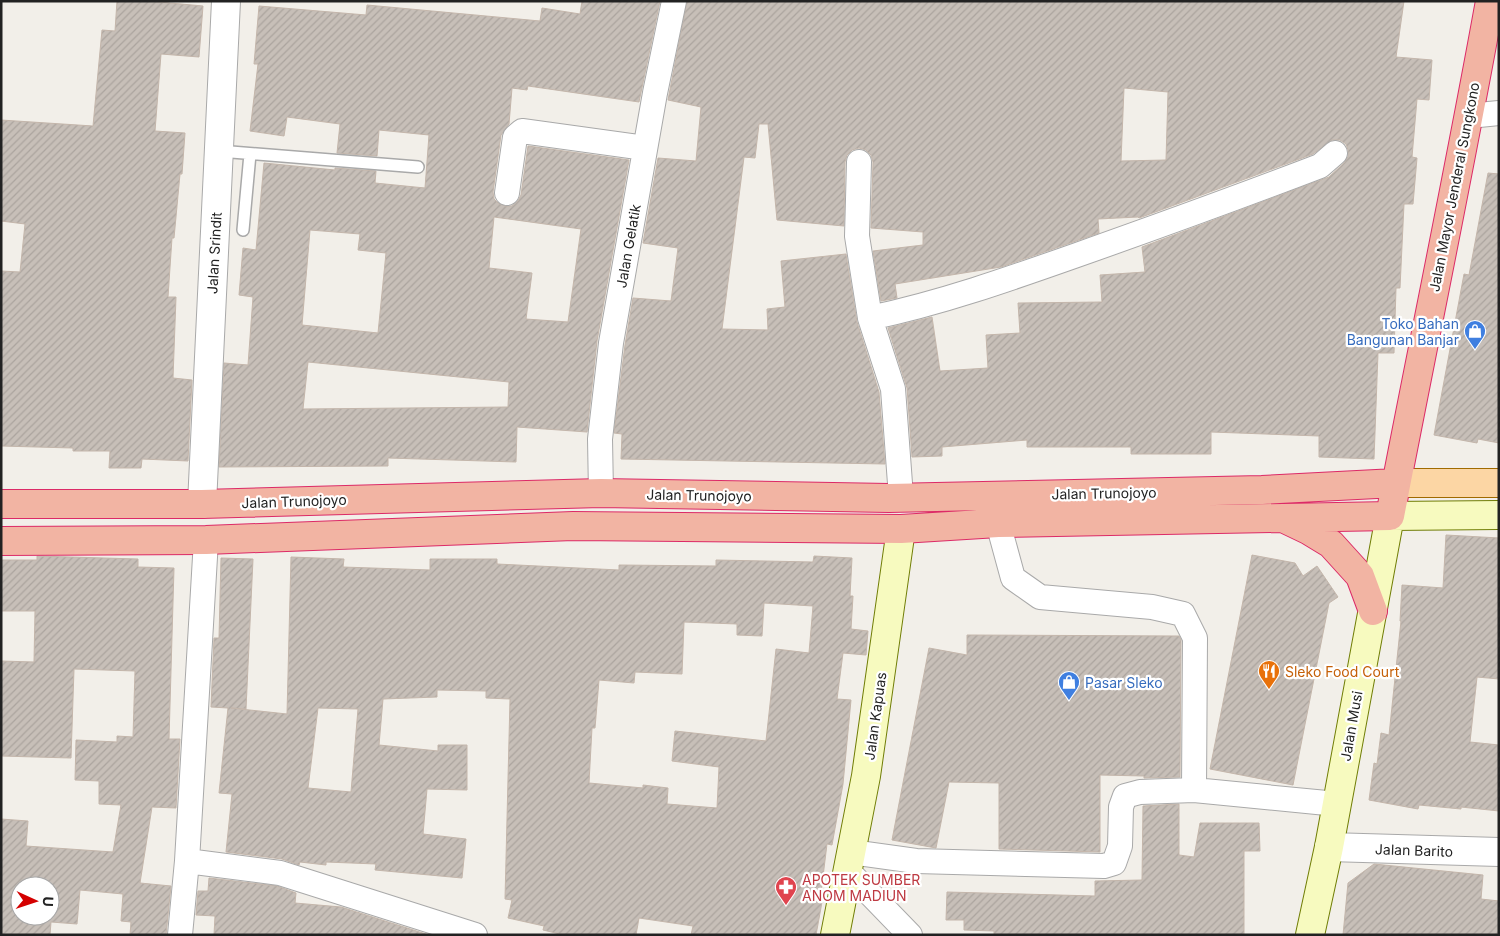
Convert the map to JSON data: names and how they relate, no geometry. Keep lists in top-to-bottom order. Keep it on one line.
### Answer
{"streets":{"highway":["Jalan Mayor Jenderal Sungkono","Jalan Trunojoyo"],"main road":["Jalan Kapuas","Jalan Musi"],"street":["Jalan Gelatik","Jalan Srindit","Jalan Barito"]},"crossings":[["Jalan Mayor Jenderal Sungkono","Jalan Trunojoyo"],["Jalan Mayor Jenderal Sungkono","Jalan Musi"],["Jalan Gelatik","Jalan Trunojoyo"],["Jalan Srindit","Jalan Trunojoyo"],["Jalan Trunojoyo","Jalan Kapuas"],["Jalan Trunojoyo","Jalan Musi"],["Jalan Musi","Jalan Barito"]],"places":{"shop":["Toko Bahan Bangunan Banjar","Pasar Sleko"],"restaurant":["Sleko Food Court"],"pharmacy":["APOTEK SUMBER ANOM MADIUN"]},"north":"right"}
